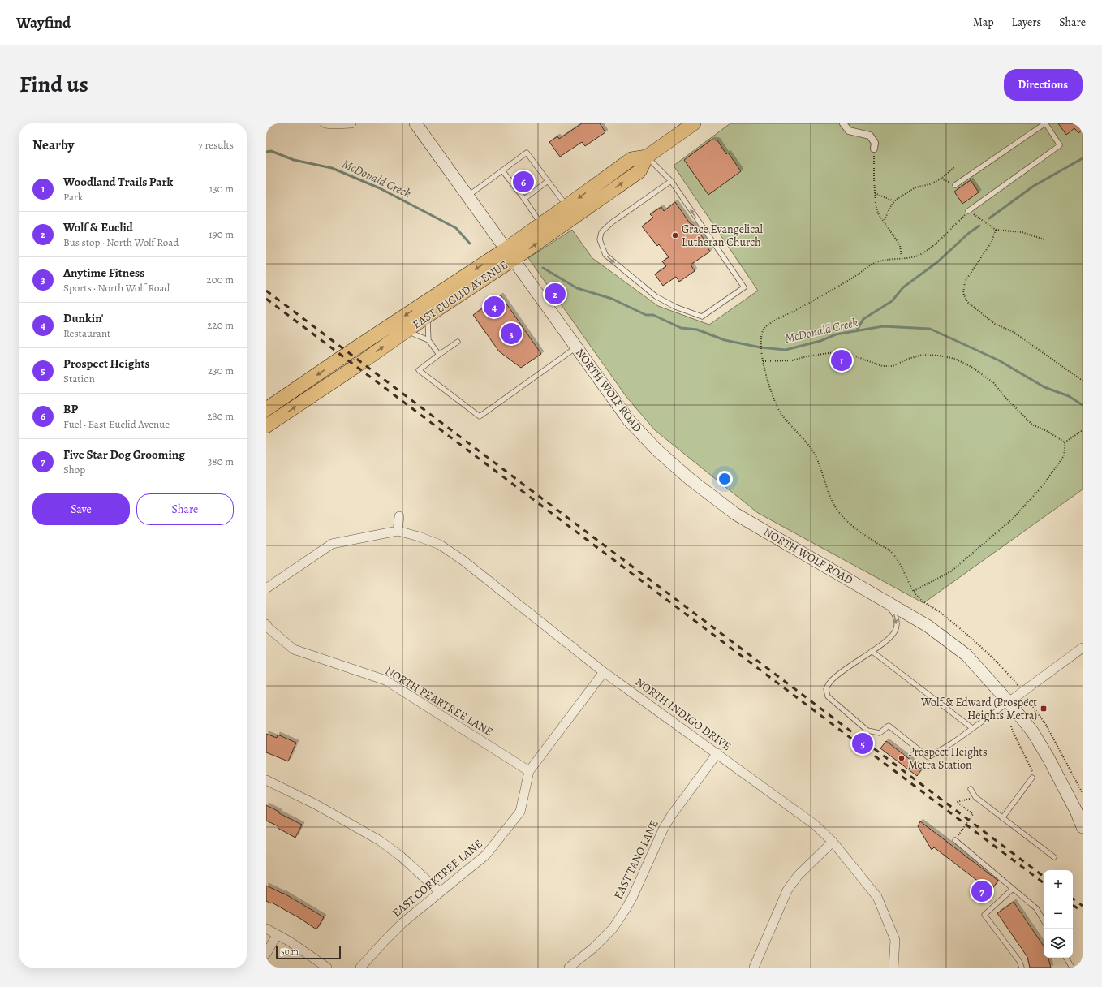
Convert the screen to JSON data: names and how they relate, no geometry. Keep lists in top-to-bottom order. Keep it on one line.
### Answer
{"streets":{"main road":["EAST EUCLID AVENUE","NORTH WOLF ROAD"],"street":["NORTH PEARTREE LANE","NORTH INDIGO DRIVE","EAST TANO LANE","EAST CORKTREE LANE"]},"crossings":[["EAST EUCLID AVENUE","NORTH WOLF ROAD"],["NORTH PEARTREE LANE","EAST CORKTREE LANE"],["NORTH INDIGO DRIVE","EAST TANO LANE"],["NORTH INDIGO DRIVE","EAST CORKTREE LANE"]],"water":["McDonald Creek"],"places":{"other":["Grace Evangelical Lutheran Church","Prospect Heights Metra Station"],"transit":["Wolf & Edward (Prospect Heights Metra)"]},"scale_bar":"50 m","page":{"header":"Wayfind","nav":["Map","Layers","Share"],"title":"Find us","buttons":["Directions",["Save","Share"]],"heading":["Nearby","7 results"],"list":[{"mark":"1","name":"Woodland Trails Park","note":"Park","value":"130 m"},{"mark":"2","name":"Wolf & Euclid","note":"Bus stop · North Wolf Road","value":"190 m"},{"mark":"3","name":"Anytime Fitness","note":"Sports · North Wolf Road","value":"200 m"},{"mark":"4","name":"Dunkin'","note":"Restaurant","value":"220 m"},{"mark":"5","name":"Prospect Heights","note":"Station","value":"230 m"},{"mark":"6","name":"BP","note":"Fuel · East Euclid Avenue","value":"280 m"},{"mark":"7","name":"Five Star Dog Grooming","note":"Shop","value":"380 m"}],"pins":["6","2","4","3","1","5","7"],"map_buttons":["+","−"],"scale":"50 m"}}
